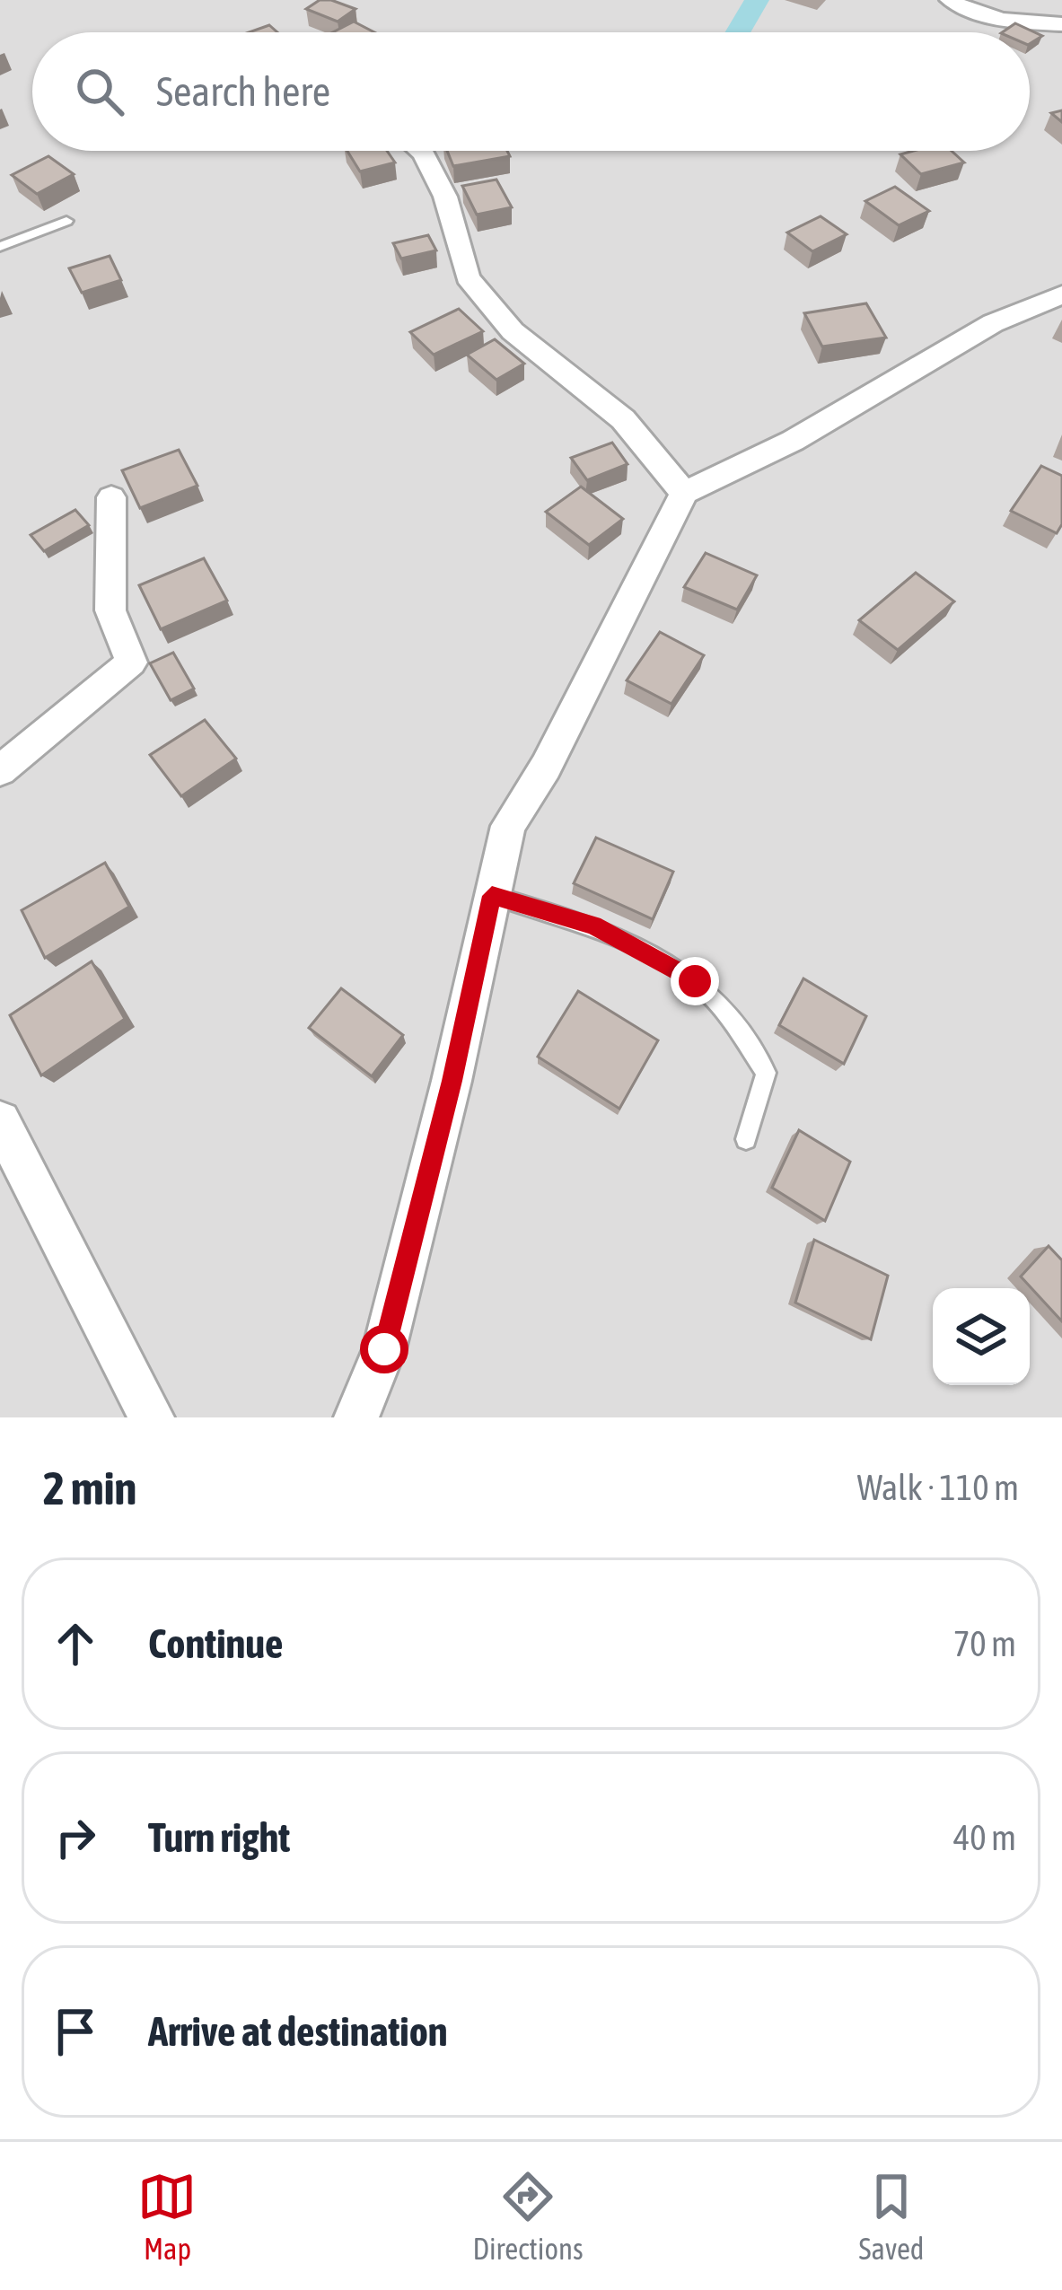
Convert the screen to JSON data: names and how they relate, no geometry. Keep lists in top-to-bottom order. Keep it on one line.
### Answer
{"page":{"search":"Search here","heading":["2 min","Walk · 110 m"],"list":[["Continue","70 m"],["Turn right","40 m"],"Arrive at destination"],"nav":["Map","Directions","Saved"]}}
